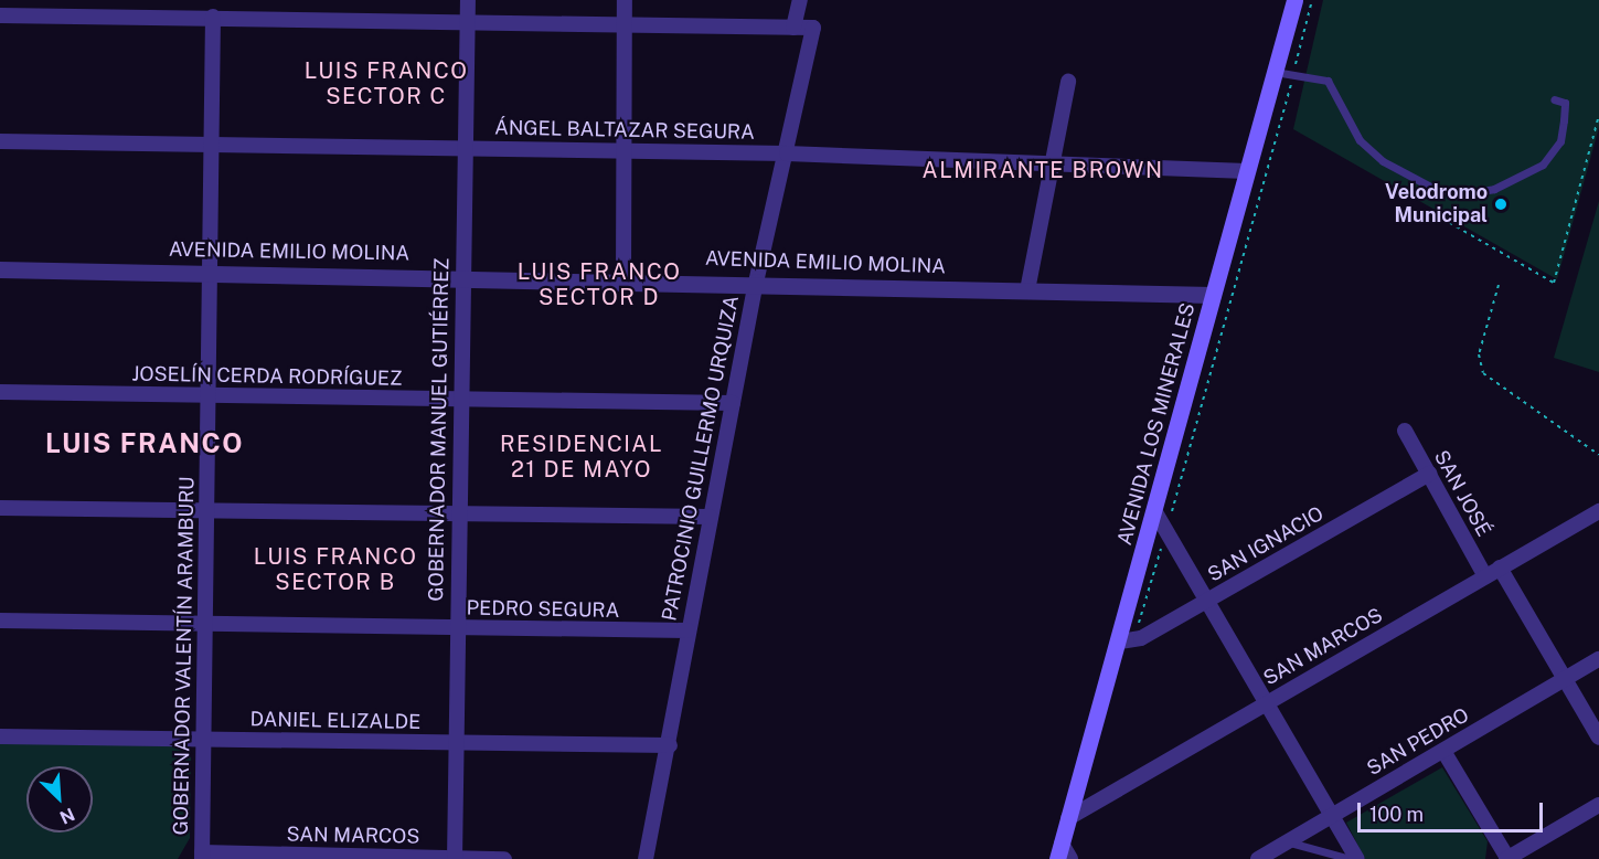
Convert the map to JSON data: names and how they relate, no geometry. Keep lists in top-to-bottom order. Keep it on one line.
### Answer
{"streets":{"main road":["AVENIDA LOS MINERALES"],"street":["ÁNGEL BALTAZAR SEGURA","AVENIDA EMILIO MOLINA","JOSELÍN CERDA RODRÍGUEZ","GOBERNADOR MANUEL GUTIÉRREZ","PATROCINIO GUILLERMO URQUIZA","SAN JOSÉ","SAN IGNACIO","PEDRO SEGURA","SAN MARCOS","GOBERNADOR VALENTÍN ARAMBURU","DANIEL ELIZALDE","SAN PEDRO"]},"crossings":[["ÁNGEL BALTAZAR SEGURA","AVENIDA LOS MINERALES"],["ÁNGEL BALTAZAR SEGURA","GOBERNADOR MANUEL GUTIÉRREZ"],["ÁNGEL BALTAZAR SEGURA","PATROCINIO GUILLERMO URQUIZA"],["ÁNGEL BALTAZAR SEGURA","GOBERNADOR VALENTÍN ARAMBURU"],["AVENIDA EMILIO MOLINA","AVENIDA LOS MINERALES"],["AVENIDA EMILIO MOLINA","GOBERNADOR MANUEL GUTIÉRREZ"],["AVENIDA EMILIO MOLINA","PATROCINIO GUILLERMO URQUIZA"],["AVENIDA EMILIO MOLINA","GOBERNADOR VALENTÍN ARAMBURU"],["JOSELÍN CERDA RODRÍGUEZ","GOBERNADOR MANUEL GUTIÉRREZ"],["JOSELÍN CERDA RODRÍGUEZ","PATROCINIO GUILLERMO URQUIZA"],["JOSELÍN CERDA RODRÍGUEZ","GOBERNADOR VALENTÍN ARAMBURU"],["AVENIDA LOS MINERALES","SAN IGNACIO"],["AVENIDA LOS MINERALES","SAN MARCOS"],["GOBERNADOR MANUEL GUTIÉRREZ","PEDRO SEGURA"],["GOBERNADOR MANUEL GUTIÉRREZ","SAN MARCOS"],["GOBERNADOR MANUEL GUTIÉRREZ","DANIEL ELIZALDE"],["PATROCINIO GUILLERMO URQUIZA","PEDRO SEGURA"],["PATROCINIO GUILLERMO URQUIZA","DANIEL ELIZALDE"],["SAN JOSÉ","SAN IGNACIO"],["SAN JOSÉ","SAN MARCOS"],["PEDRO SEGURA","GOBERNADOR VALENTÍN ARAMBURU"],["SAN MARCOS","GOBERNADOR VALENTÍN ARAMBURU"],["GOBERNADOR VALENTÍN ARAMBURU","DANIEL ELIZALDE"]],"districts":["LUIS FRANCO SECTOR C","ALMIRANTE BROWN","LUIS FRANCO SECTOR D","LUIS FRANCO","RESIDENCIAL 21 DE MAYO","LUIS FRANCO SECTOR B"],"places":["Velodromo Municipal"],"scale_bar":"100 m","north":"bottom right"}
